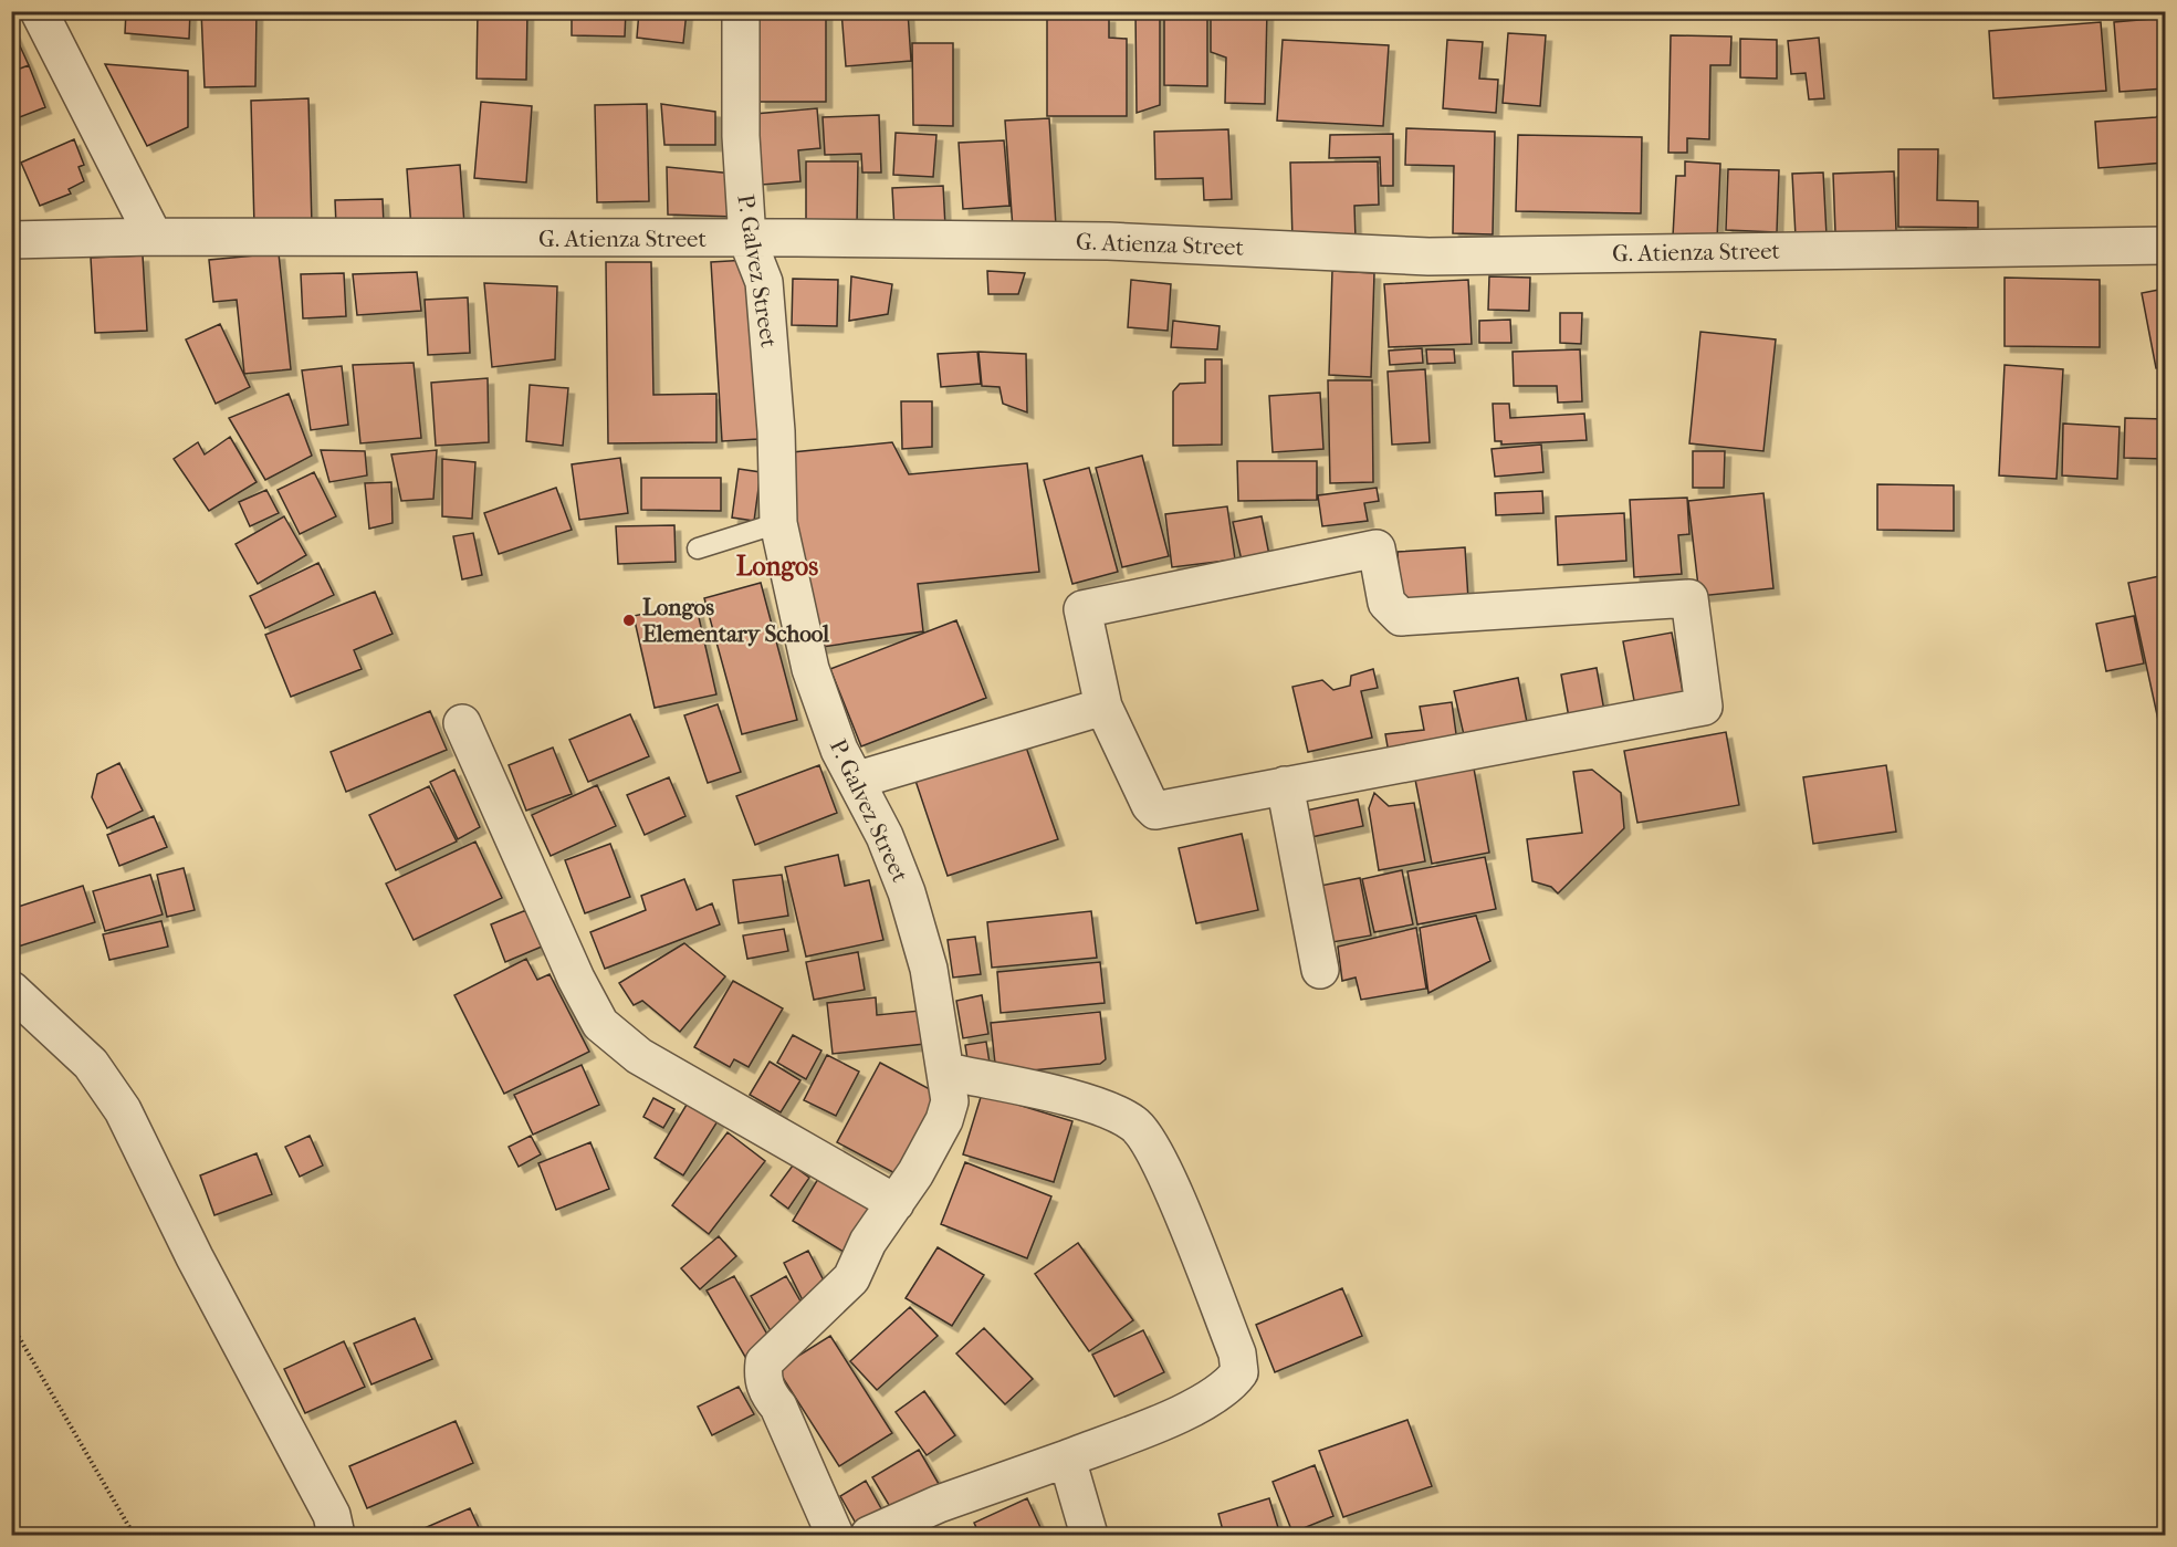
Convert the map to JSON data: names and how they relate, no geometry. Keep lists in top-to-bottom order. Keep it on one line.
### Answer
{"streets":{"street":["G. Atienza Street","P. Galvez Street"]},"crossings":[["G. Atienza Street","P. Galvez Street"]],"districts":["Longos"],"places":["Longos Elementary School"]}
